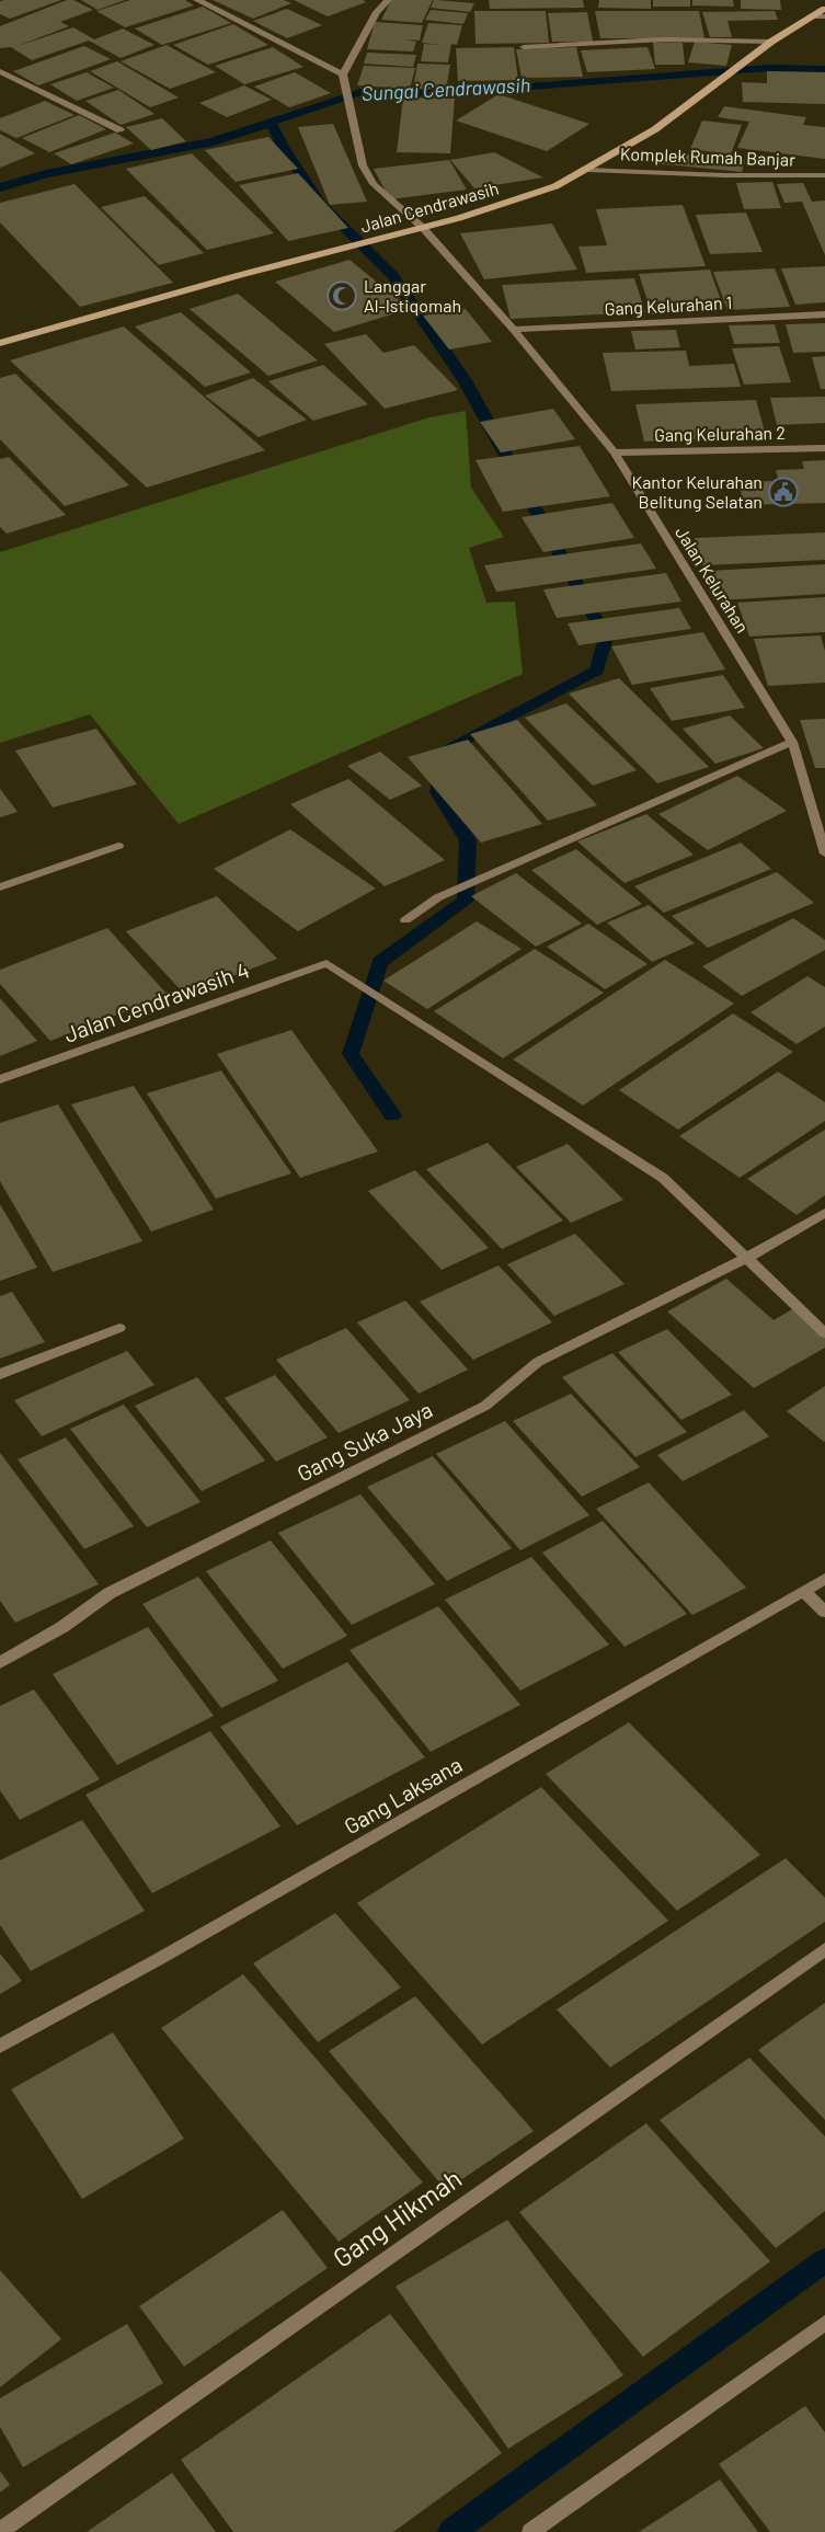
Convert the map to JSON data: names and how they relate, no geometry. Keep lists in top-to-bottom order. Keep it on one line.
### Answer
{"streets":{"street":["Komplek Rumah Banjar","Jalan Cendrawasih","Gang Kelurahan 1","Gang Kelurahan 2","Jalan Kelurahan","Jalan Cendrawasih 4","Gang Suka Jaya","Gang Laksana","Gang Hikmah"]},"crossings":[["Komplek Rumah Banjar","Jalan Cendrawasih"],["Jalan Cendrawasih","Jalan Kelurahan"],["Gang Kelurahan 1","Jalan Kelurahan"],["Gang Kelurahan 2","Jalan Kelurahan"],["Jalan Cendrawasih 4","Gang Suka Jaya"]],"water":["Sungai Cendrawasih"],"places":{"mosque":["Langgar Al-Istiqomah"],"public building":["Kantor Kelurahan Belitung Selatan"]}}
